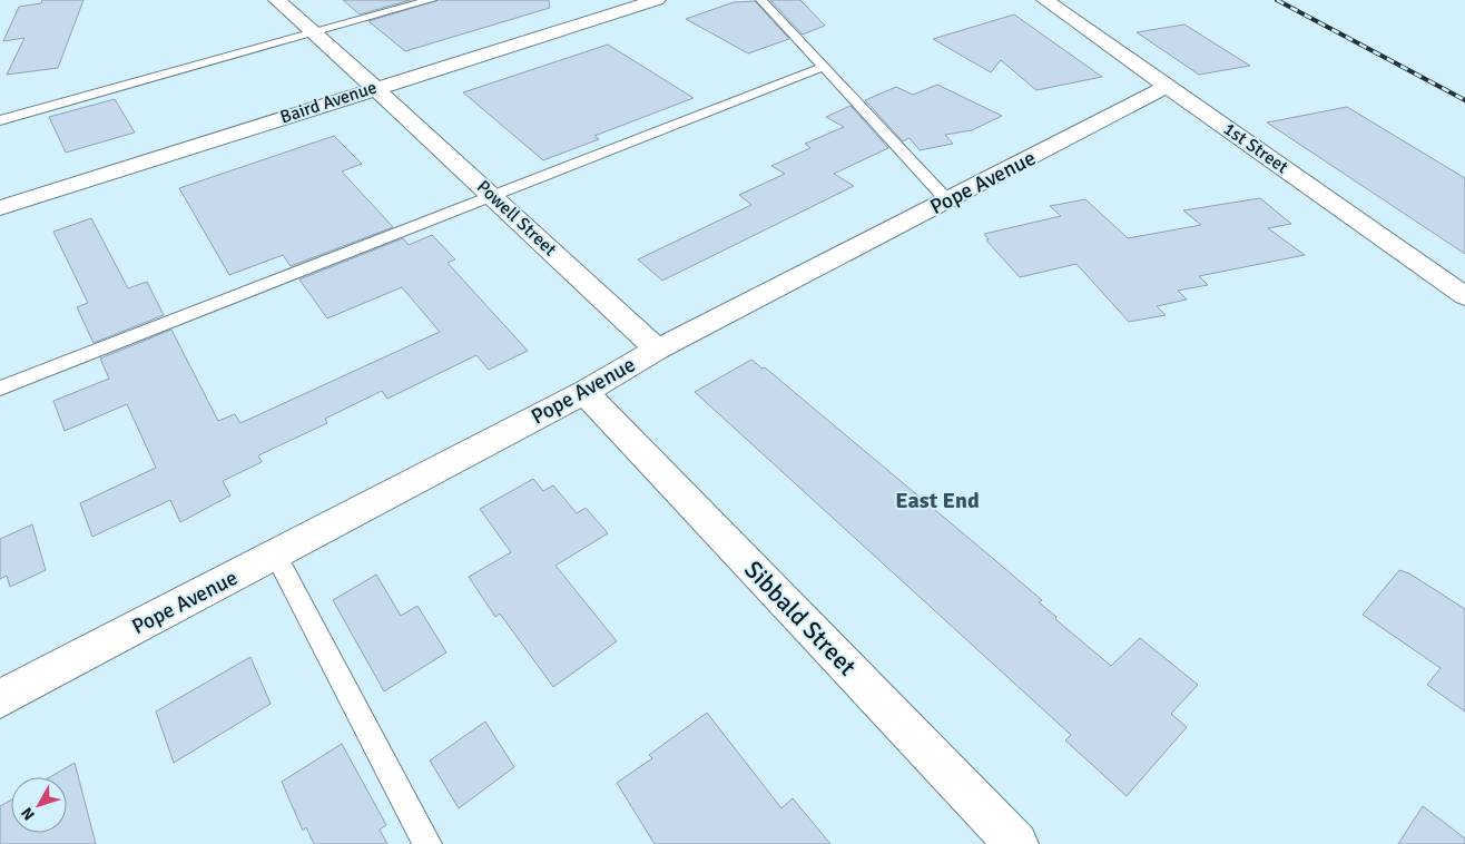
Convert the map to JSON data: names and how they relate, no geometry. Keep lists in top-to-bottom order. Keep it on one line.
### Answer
{"streets":{"street":["Baird Avenue","1st Street","Pope Avenue","Powell Street","Sibbald Street"]},"crossings":[["Baird Avenue","Powell Street"],["1st Street","Pope Avenue"],["Pope Avenue","Powell Street"],["Pope Avenue","Sibbald Street"]],"districts":["East End"],"north":"bottom left"}
